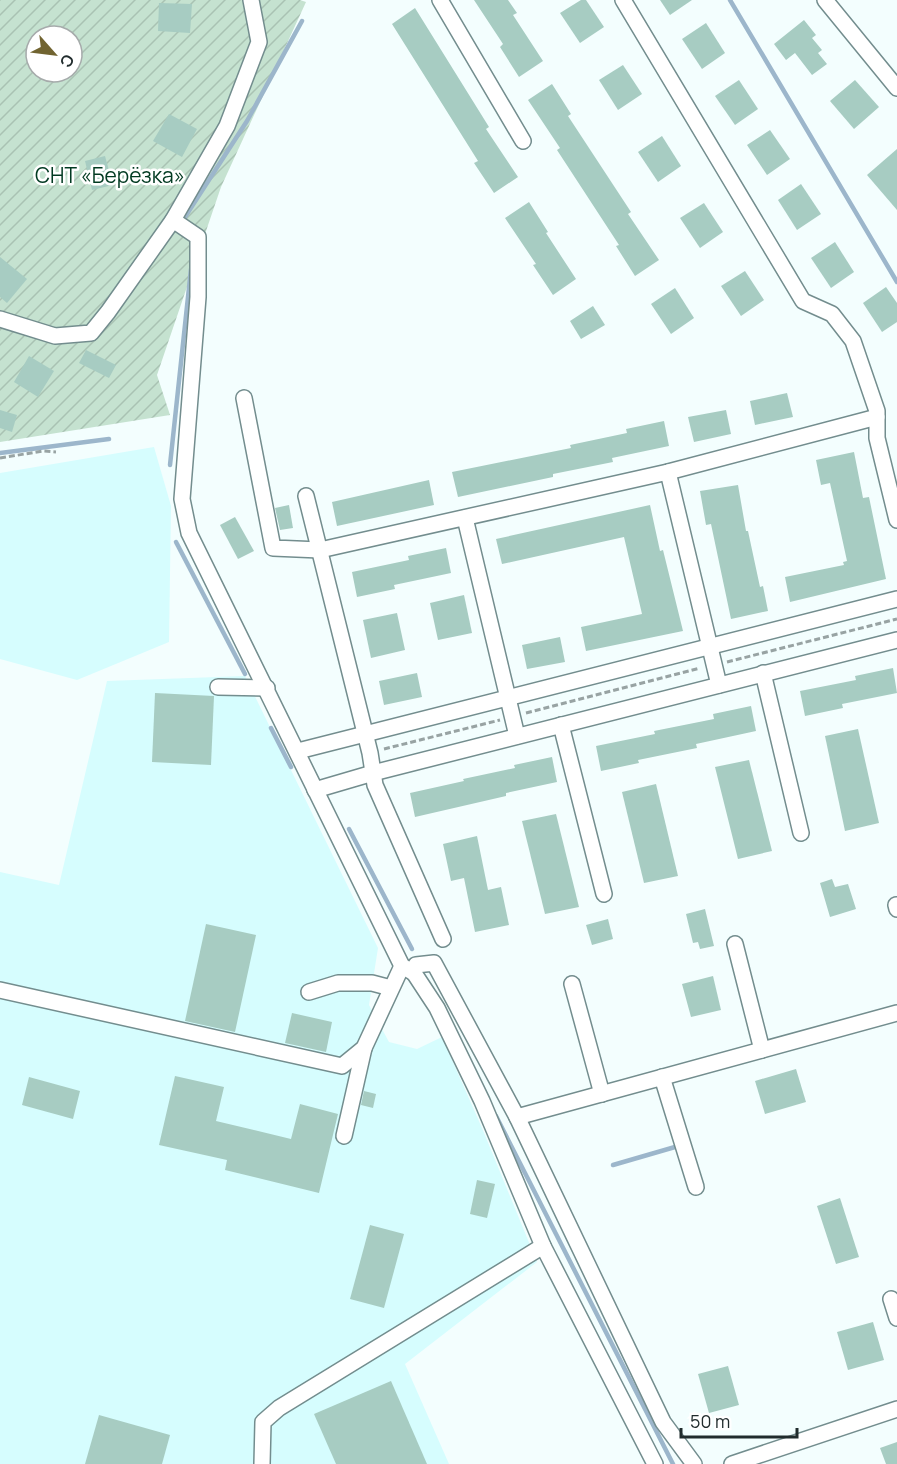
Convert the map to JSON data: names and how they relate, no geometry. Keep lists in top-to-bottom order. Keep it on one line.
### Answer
{"parks":["СНТ «Берёзка»"],"scale_bar":"50 m","north":"bottom right"}
